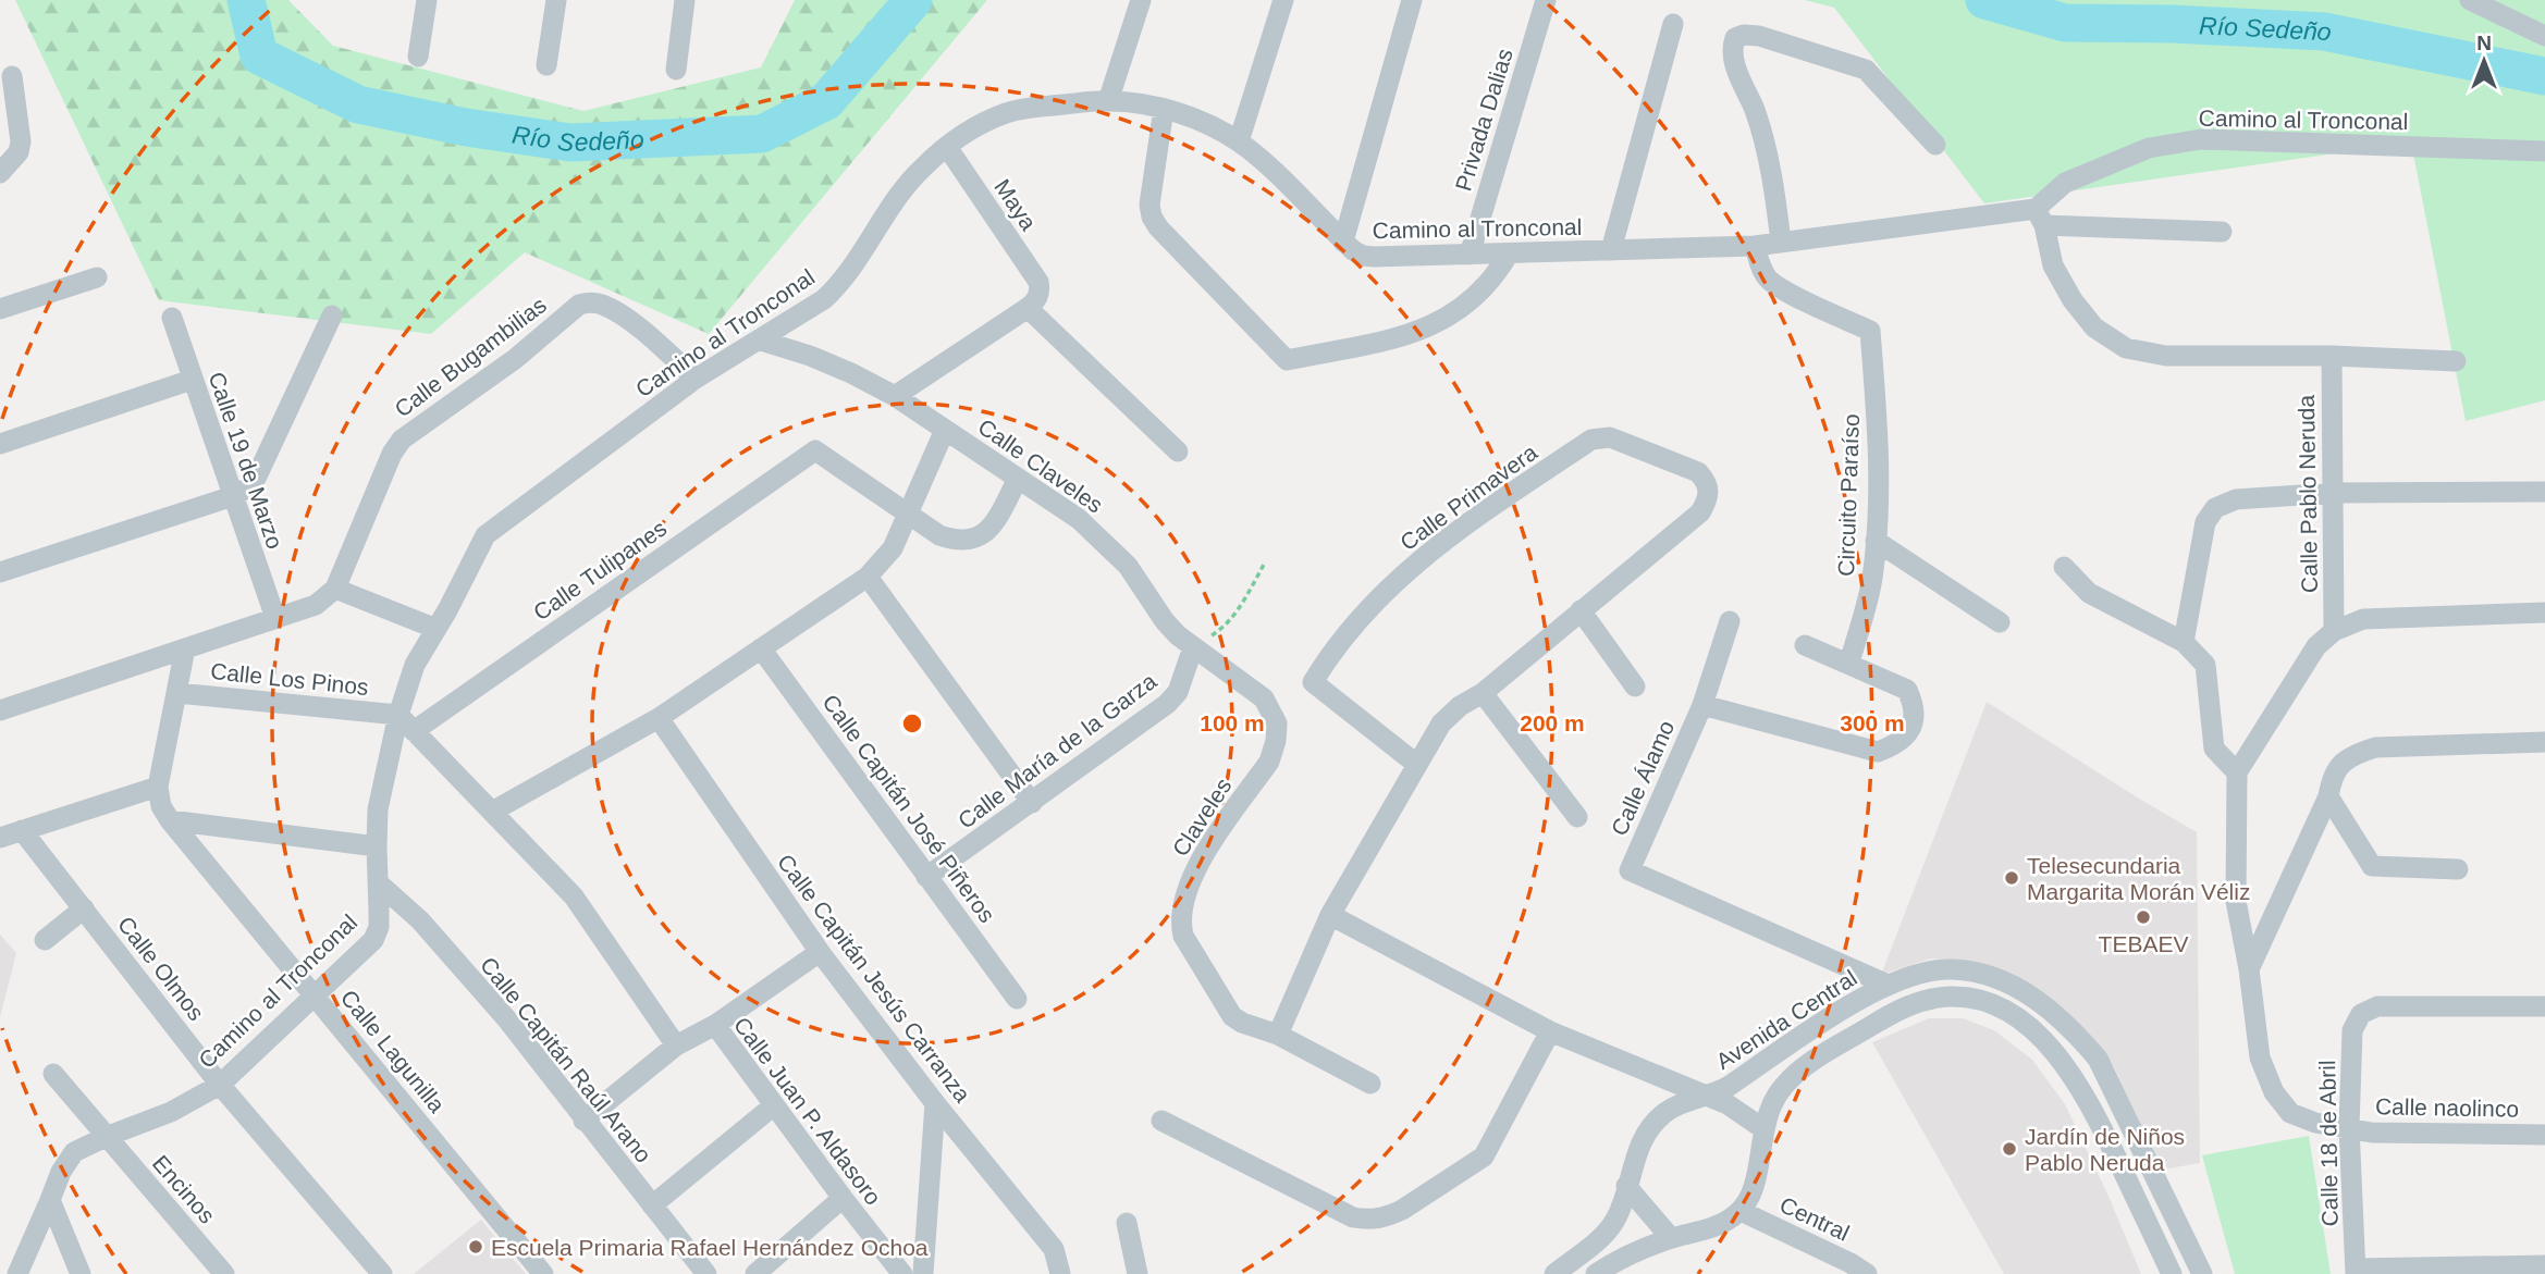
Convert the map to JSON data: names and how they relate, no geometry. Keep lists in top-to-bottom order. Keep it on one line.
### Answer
{"streets":{"street":["Privada Dalias","Camino al Tronconal","Maya","Calle Bugambilias","Calle 19 de Marzo","Calle Claveles","Calle Pablo Neruda","Circuito Paraíso","Calle Primavera","Calle Tulipanes","Calle Los Pinos","Calle María de la Garza","Calle Álamo","Calle Capitán José Piñeros","Claveles","Calle Olmos","Calle Capitán Jesús Carranza","Avenida Central","Calle Lagunilla","Calle Capitán Raúl Arano","Calle naolinco","Calle Juan P. Aldasoro","Calle 18 de Abril","Encinos","Central"]},"crossings":[["Privada Dalias","Camino al Tronconal"],["Camino al Tronconal","Maya"],["Camino al Tronconal","Calle Bugambilias"],["Camino al Tronconal","Calle Claveles"],["Camino al Tronconal","Circuito Paraíso"],["Camino al Tronconal","Calle Los Pinos"],["Camino al Tronconal","Calle Olmos"],["Camino al Tronconal","Calle Lagunilla"],["Camino al Tronconal","Calle Capitán Raúl Arano"],["Camino al Tronconal","Encinos"],["Calle Claveles","Calle María de la Garza"],["Calle Claveles","Claveles"],["Circuito Paraíso","Calle Álamo"],["Calle María de la Garza","Calle Capitán José Piñeros"],["Calle Álamo","Avenida Central"],["Avenida Central","Central"],["Calle Capitán Raúl Arano","Calle Juan P. Aldasoro"],["Calle naolinco","Calle 18 de Abril"]],"water":["Río Sedeño"],"places":["Telesecundaria Margarita Morán Véliz","TEBAEV","Jardín de Niños Pablo Neruda","Escuela Primaria Rafael Hernández Ochoa"],"north":"top","rings":["100 m","200 m","300 m"]}
